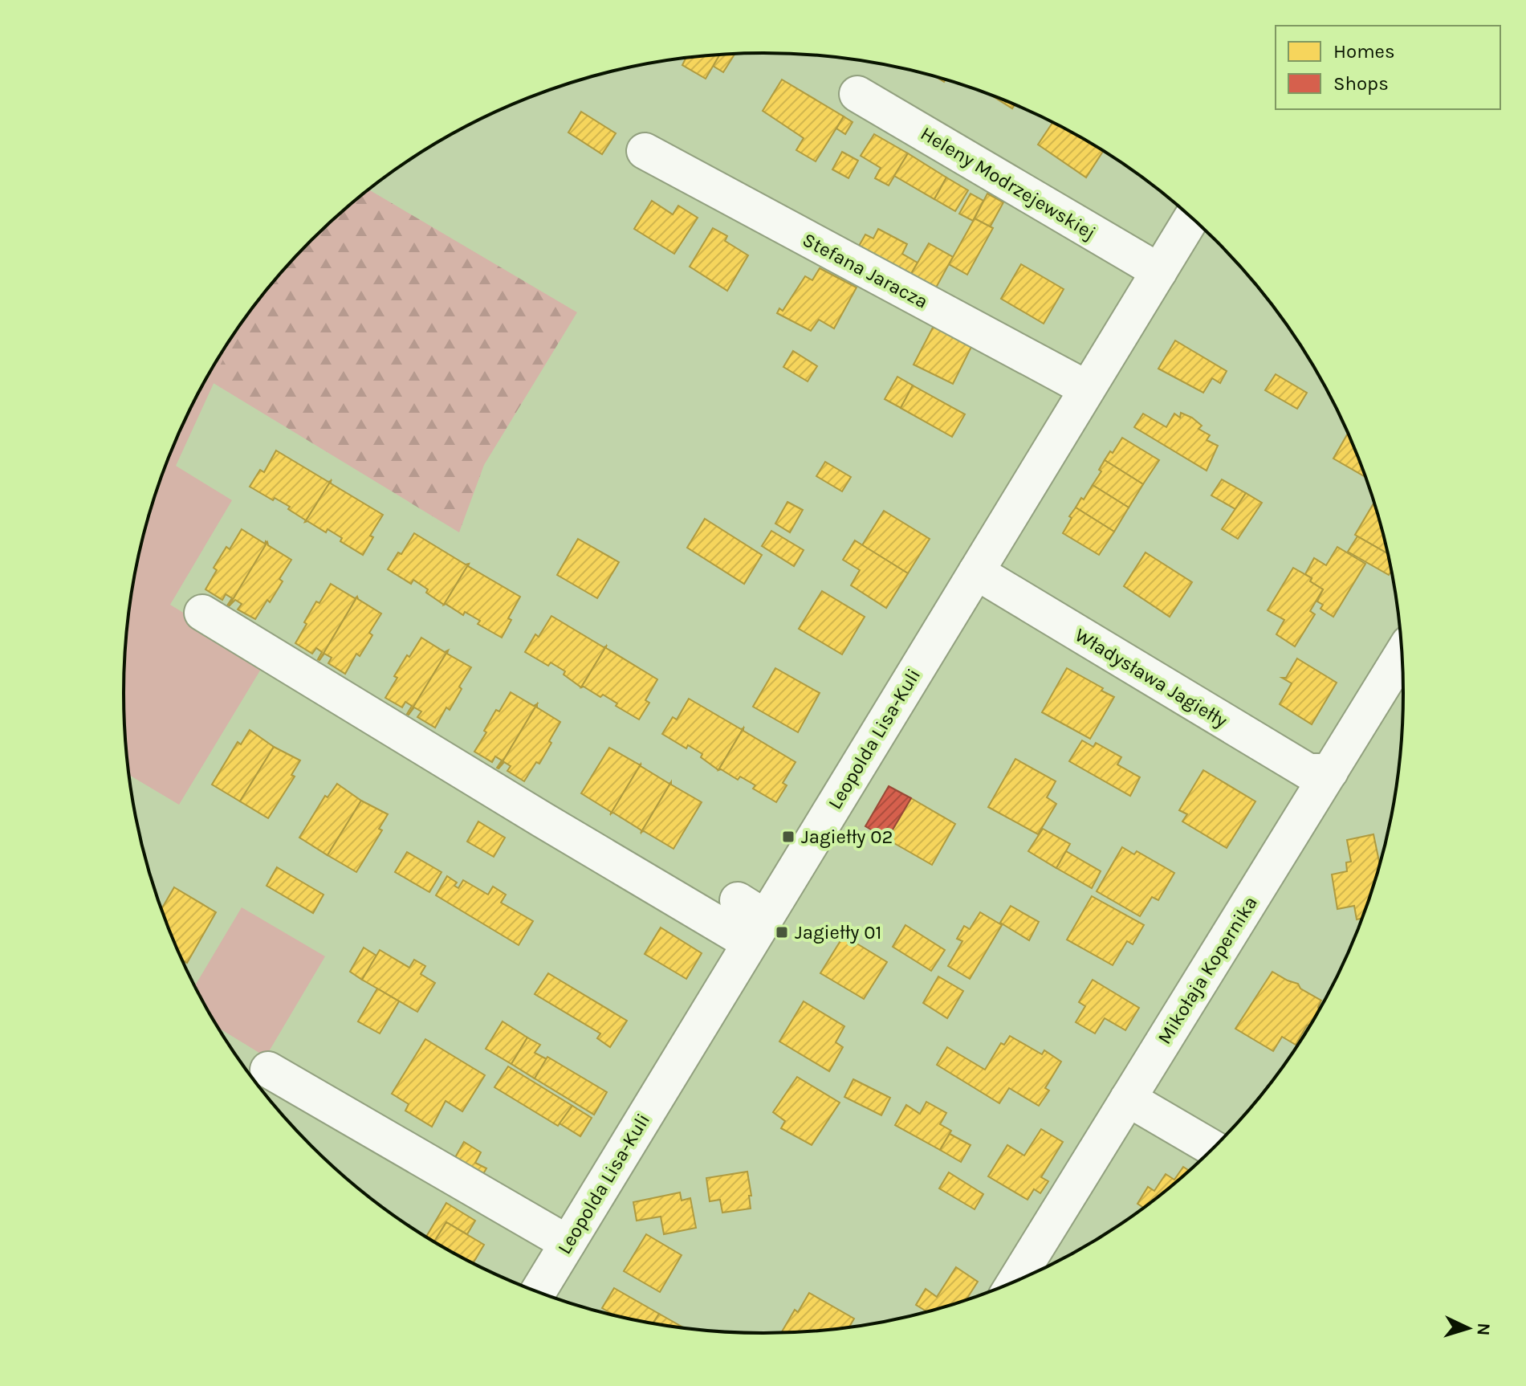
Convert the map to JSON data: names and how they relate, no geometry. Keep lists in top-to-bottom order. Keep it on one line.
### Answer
{"streets":{"street":["Heleny Modrzejewskiej","Stefana Jaracza","Władysława Jagiełły","Leopolda Lisa-Kuli","Mikołaja Kopernika"]},"crossings":[["Heleny Modrzejewskiej","Leopolda Lisa-Kuli"],["Stefana Jaracza","Leopolda Lisa-Kuli"],["Władysława Jagiełły","Leopolda Lisa-Kuli"],["Władysława Jagiełły","Mikołaja Kopernika"]],"places":{"transit":["Jagiełły 02","Jagiełły 01"]},"legend":["Homes","Shops"],"north":"right"}
